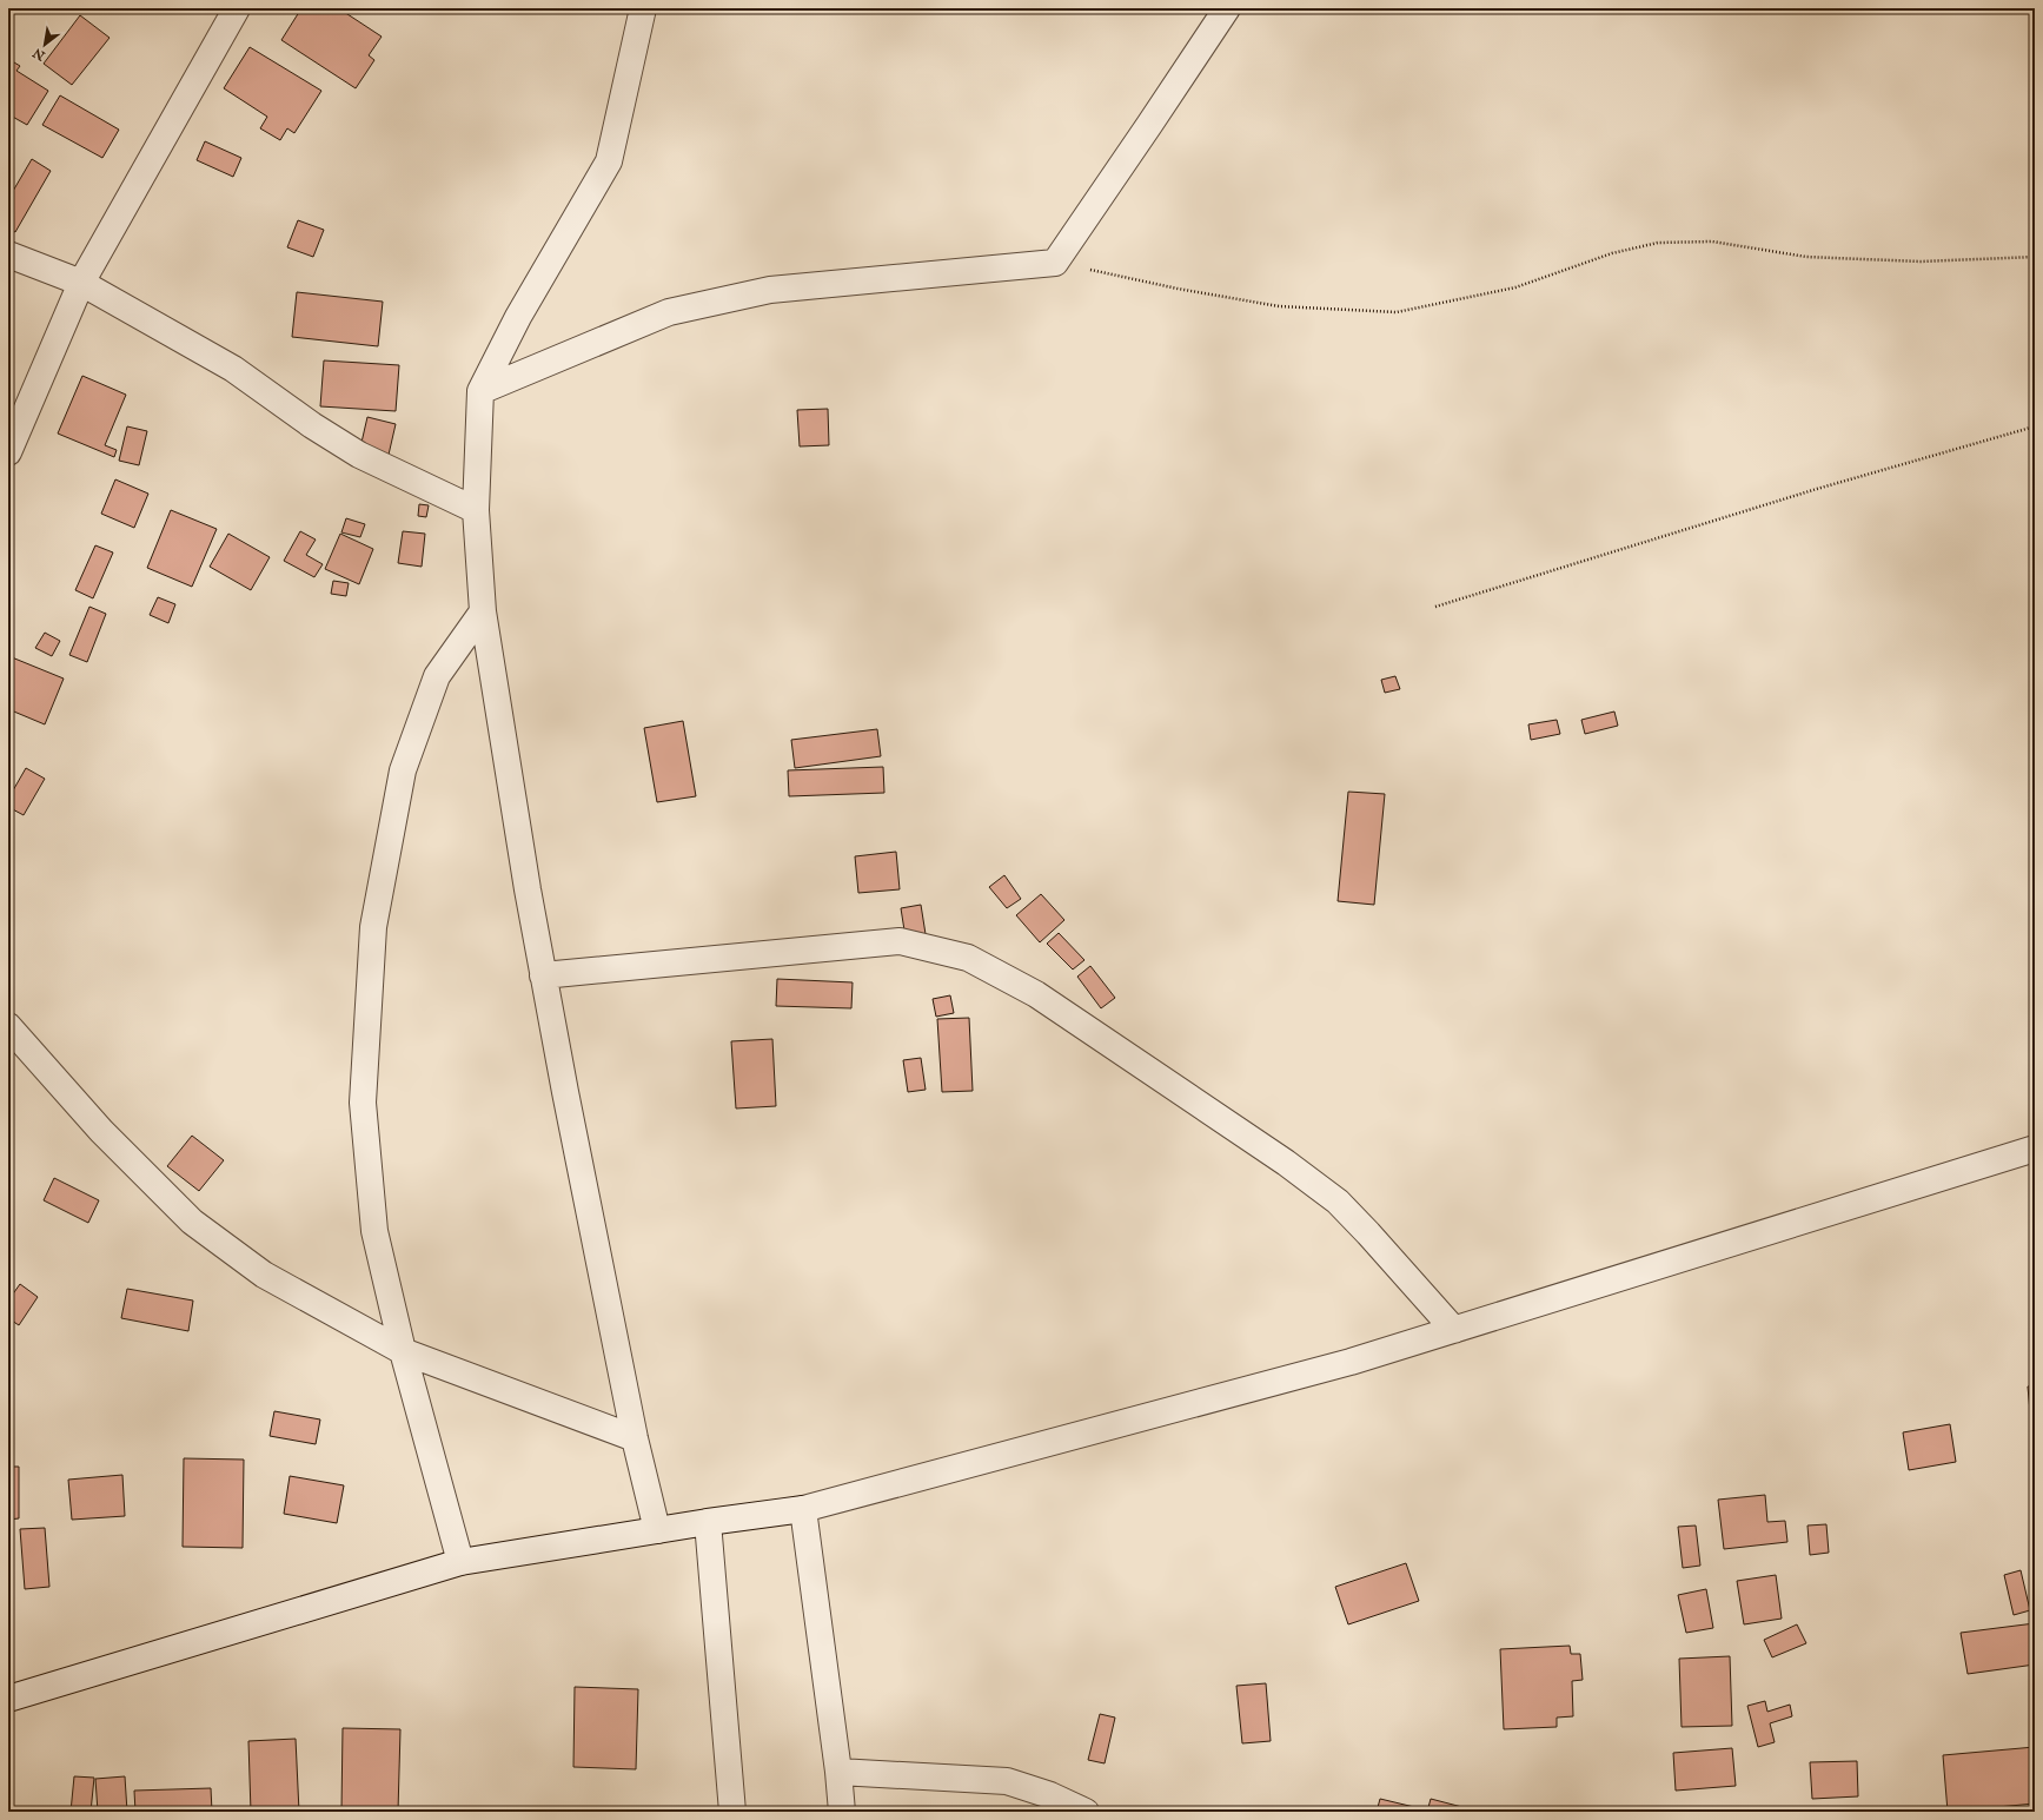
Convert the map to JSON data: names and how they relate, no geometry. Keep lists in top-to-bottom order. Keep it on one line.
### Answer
{"north":"bottom left"}
